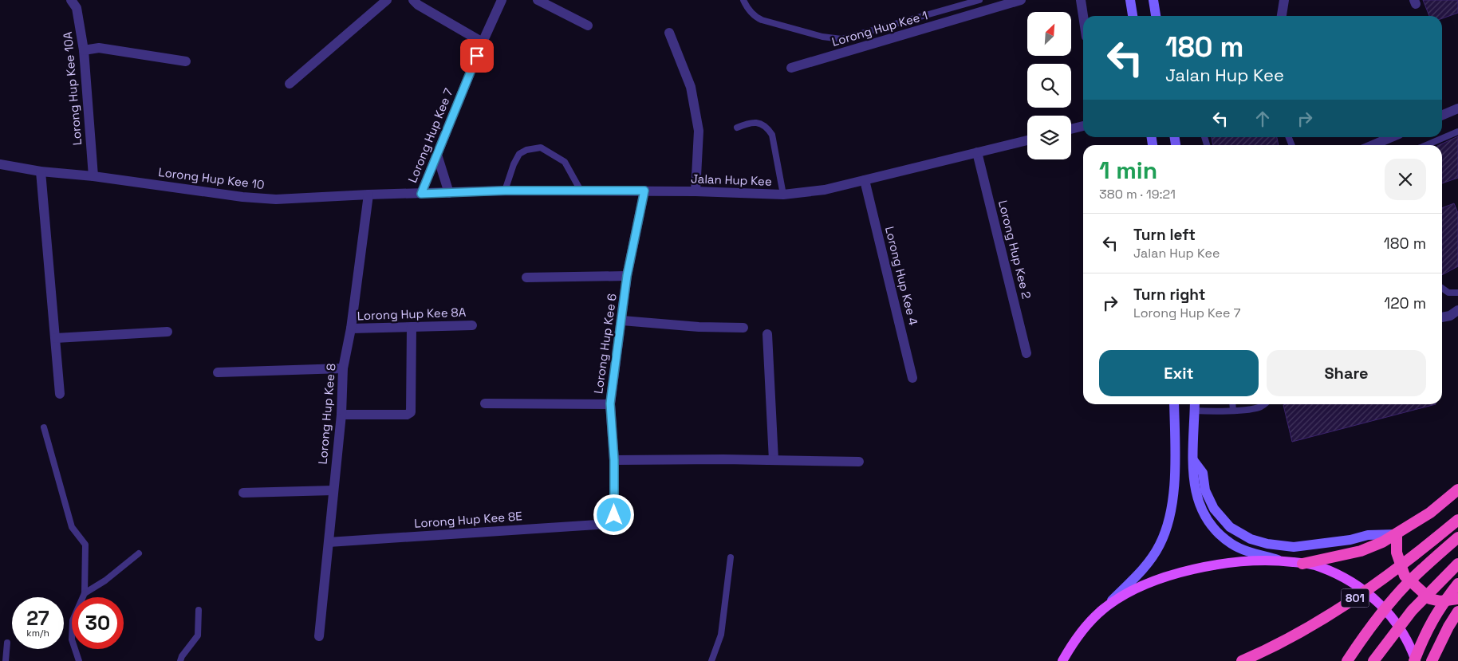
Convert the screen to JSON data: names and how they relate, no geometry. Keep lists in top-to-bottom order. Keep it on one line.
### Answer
{"streets":{"highway":["801"],"street":["Lorong Hup Kee 1","Lorong Hup Kee 10A","Lorong Hup Kee 7","Lorong Hup Kee 10","Jalan Hup Kee","Lorong Hup Kee 2","Lorong Hup Kee 4","Lorong Hup Kee 8A","Lorong Hup Kee 6","Lorong Hup Kee 8","Lorong Hup Kee 8E"]},"crossings":[["Lorong Hup Kee 10A","Lorong Hup Kee 10"],["Lorong Hup Kee 7","Lorong Hup Kee 10"],["Lorong Hup Kee 7","Jalan Hup Kee"],["Lorong Hup Kee 10","Jalan Hup Kee"],["Lorong Hup Kee 10","Lorong Hup Kee 8"],["Jalan Hup Kee","Lorong Hup Kee 2"],["Jalan Hup Kee","Lorong Hup Kee 4"],["Jalan Hup Kee","Lorong Hup Kee 6"],["Lorong Hup Kee 8A","Lorong Hup Kee 8"],["Lorong Hup Kee 6","Lorong Hup Kee 8E"],["Lorong Hup Kee 8","Lorong Hup Kee 8E"]],"north":"top right","page":{"turn":["180 m","Jalan Hup Kee"],"heading":["1 min","380 m · 19:21"],"list":[{"name":"Turn left","note":"Jalan Hup Kee","value":"180 m"},{"name":"Turn right","note":"Lorong Hup Kee 7","value":"120 m"}],"buttons":["Exit","Share"],"speed":"27 km/h","limit":"30"}}
